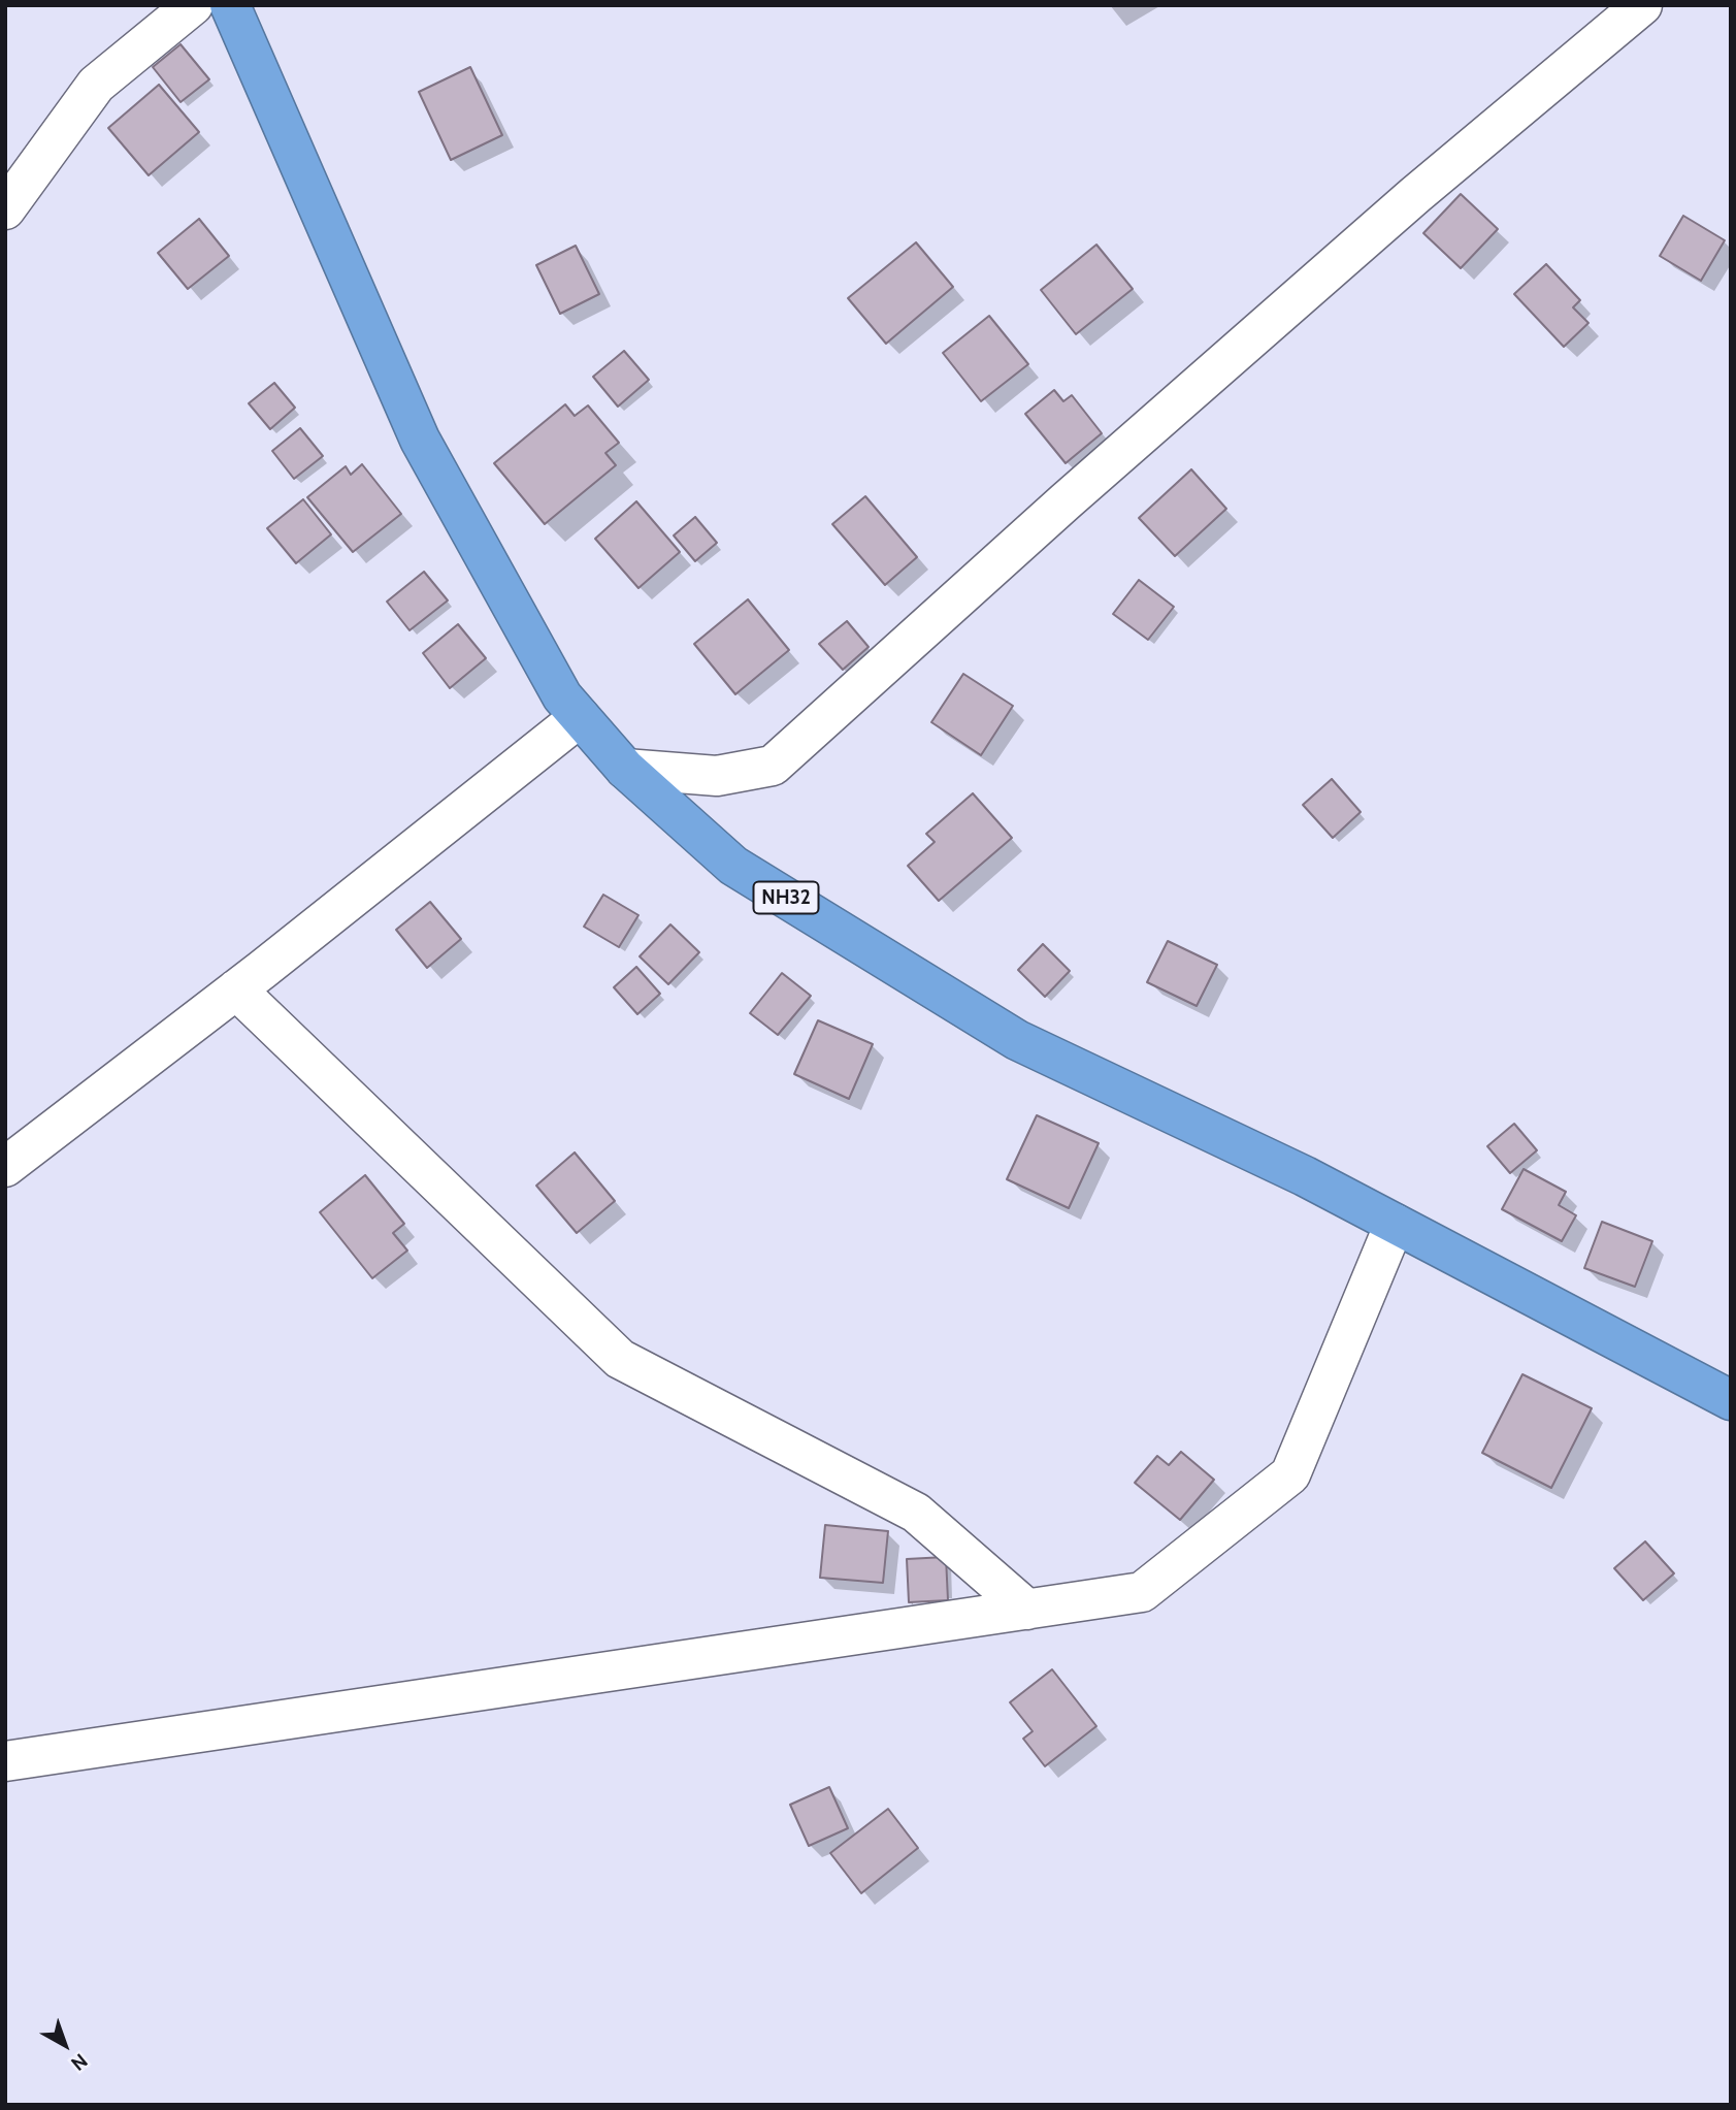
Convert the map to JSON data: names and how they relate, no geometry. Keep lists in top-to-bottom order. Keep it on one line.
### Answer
{"streets":{"highway":["NH32"]},"north":"bottom right"}
